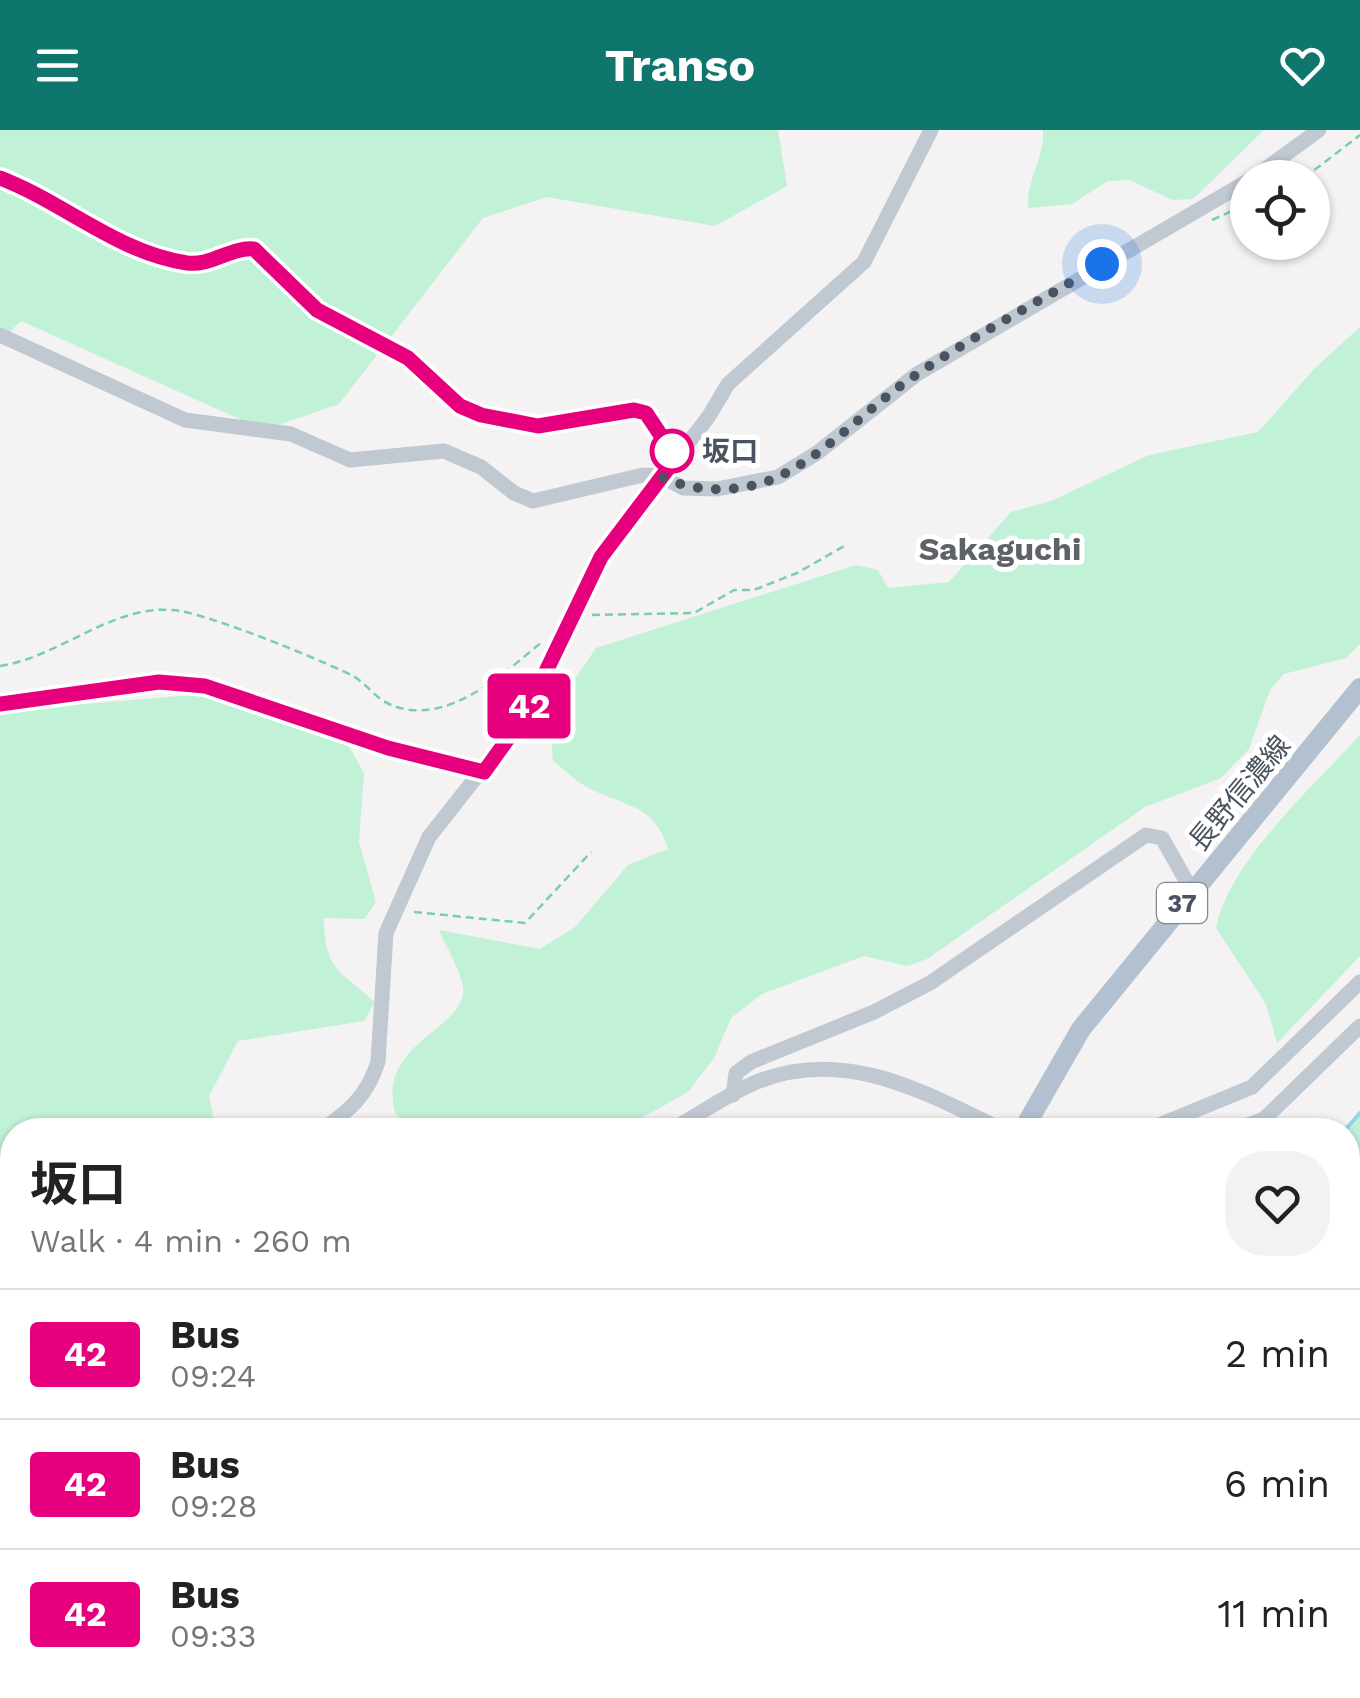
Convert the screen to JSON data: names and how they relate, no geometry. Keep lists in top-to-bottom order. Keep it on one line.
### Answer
{"streets":{"main road":["長野信濃線","37"]},"districts":["Sakaguchi"],"places":["坂口"],"lines":["bus line 42"],"page":{"header":"Transo","on_map":"42","heading":["坂口","Walk · 4 min · 260 m"],"list":[{"mark":"42","name":"Bus","note":"09:24","value":"2 min"},{"mark":"42","name":"Bus","note":"09:28","value":"6 min"},{"mark":"42","name":"Bus","note":"09:33","value":"11 min"}]}}
